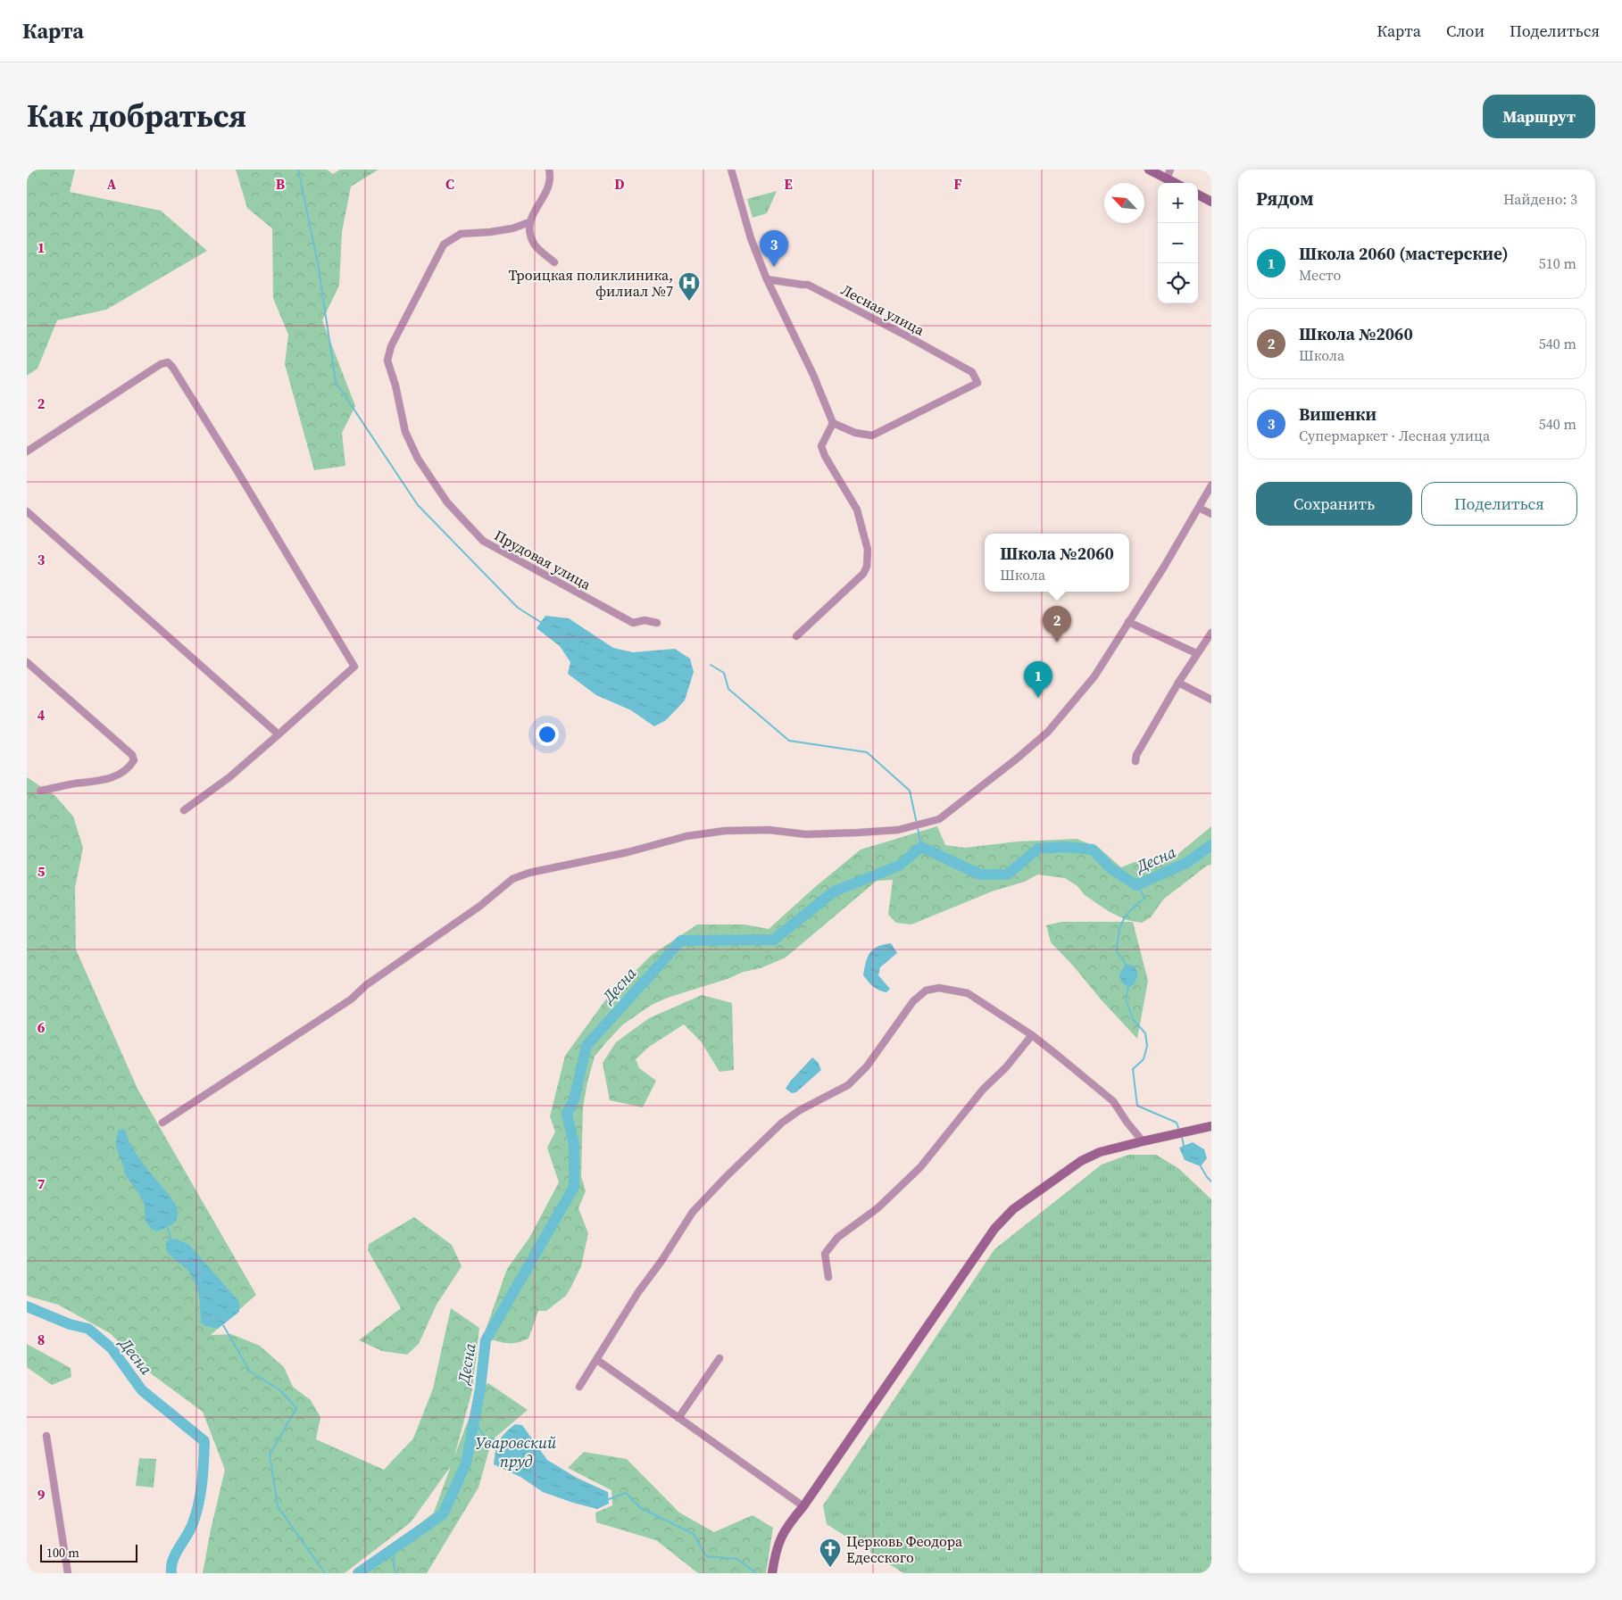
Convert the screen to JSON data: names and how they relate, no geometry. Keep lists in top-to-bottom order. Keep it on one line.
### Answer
{"streets":{"street":["Лесная улица","Прудовая улица"]},"water":["Десна","Уваровский пруд"],"places":{"hospital":["Троицкая поликлиника, филиал №7"],"church":["Церковь Феодора Едесского"]},"scale_bar":"100 m","north":"top left","page":{"header":"Карта","nav":["Карта","Слои","Поделиться"],"title":"Как добраться","buttons":["Маршрут",["Сохранить","Поделиться"]],"heading":["Рядом","Найдено: 3"],"map_buttons":["+","−"],"list":[{"mark":"1","name":"Школа 2060 (мастерские)","note":"Место","value":"510 m"},{"mark":"2","name":"Школа №2060","note":"Школа","value":"540 m"},{"mark":"3","name":"Вишенки","note":"Супермаркет · Лесная улица","value":"540 m"}],"pins":["3","2","1"],"popup":["Школа №2060","Школа"],"scale":"100 m"},"grid":{"columns":["A","B","C","D","E","F"],"rows":["1","2","3","4","5","6","7","8","9"]}}
